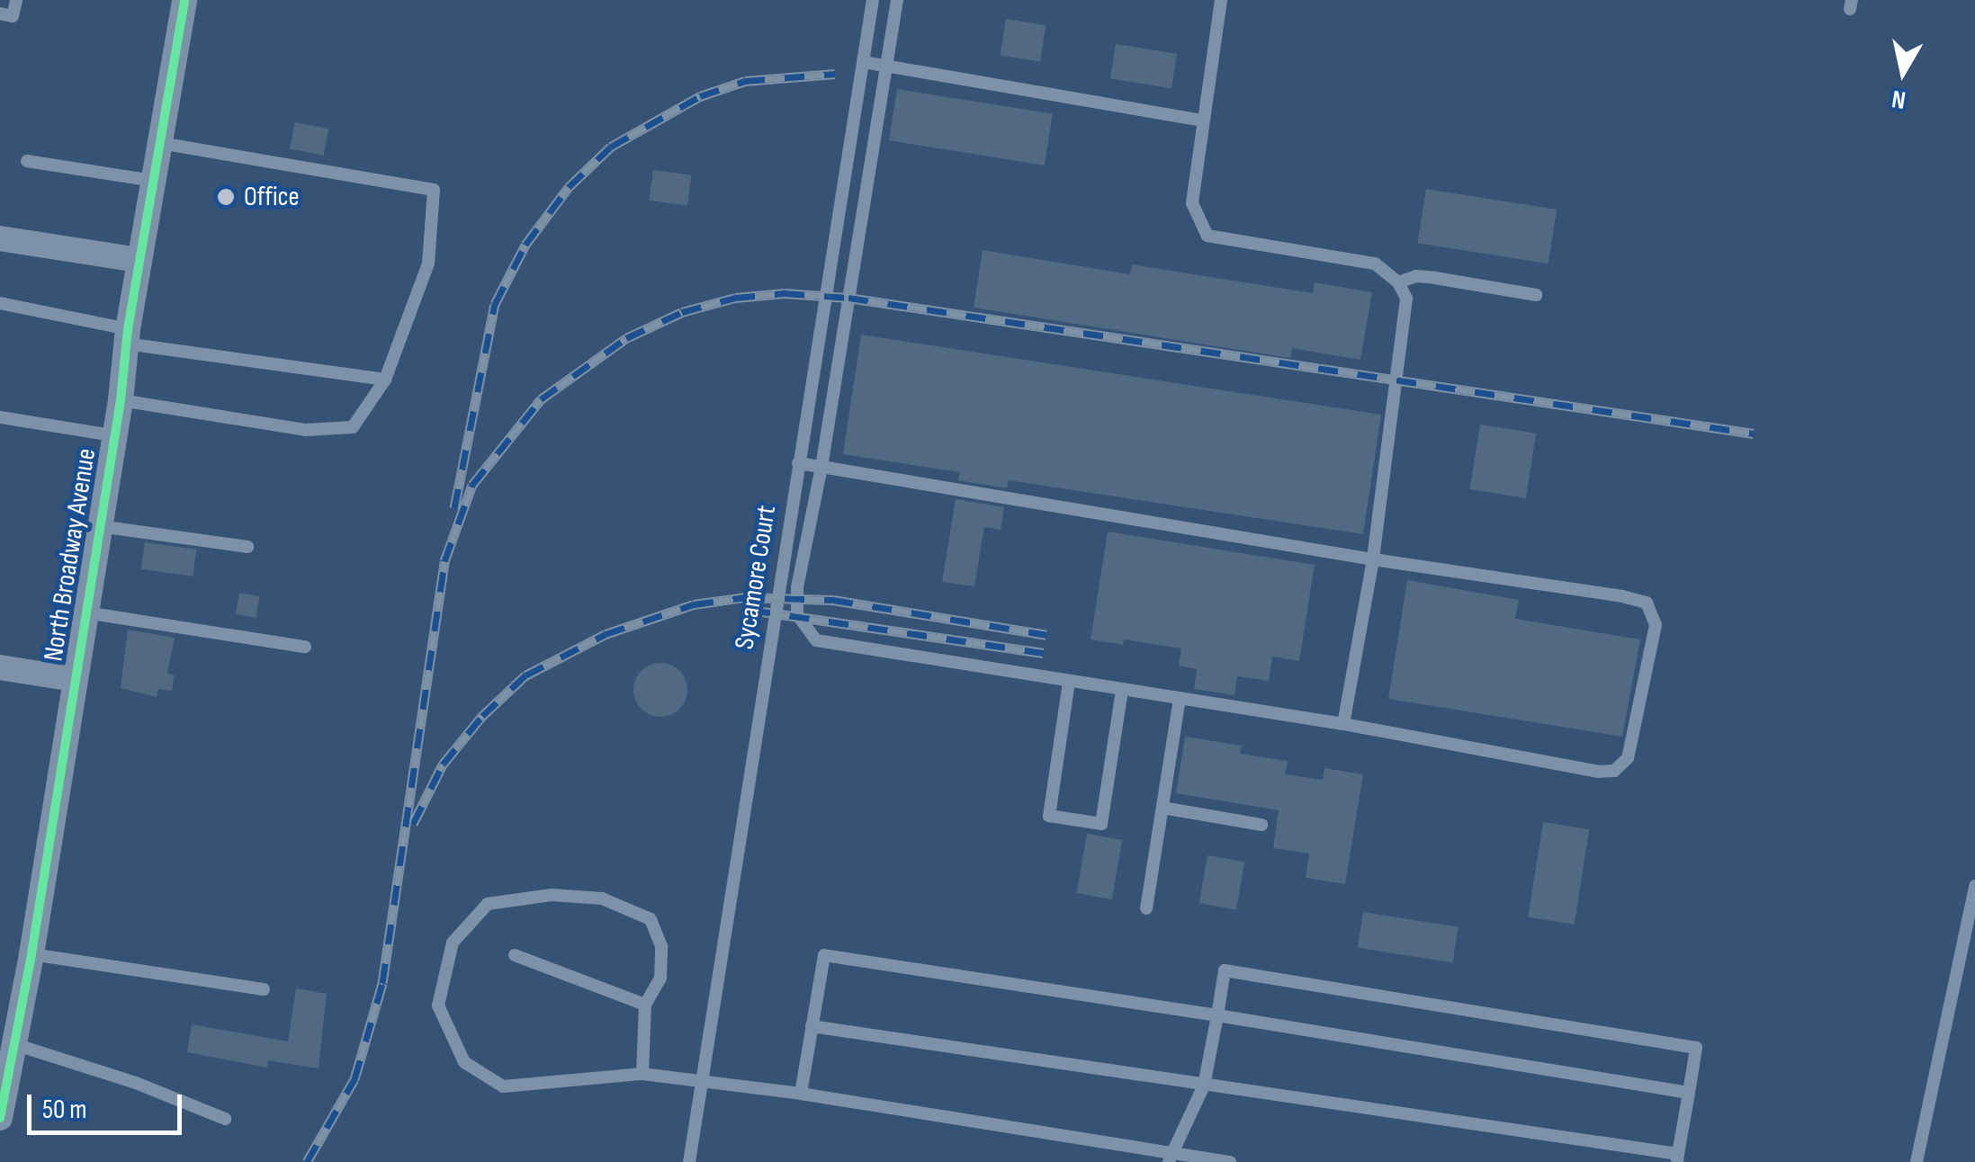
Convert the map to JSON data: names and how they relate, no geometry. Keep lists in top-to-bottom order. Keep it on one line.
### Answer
{"streets":{"street":["North Broadway Avenue"],"lane":["Sycamore Court"]},"places":["Office"],"scale_bar":"50 m","north":"bottom"}
